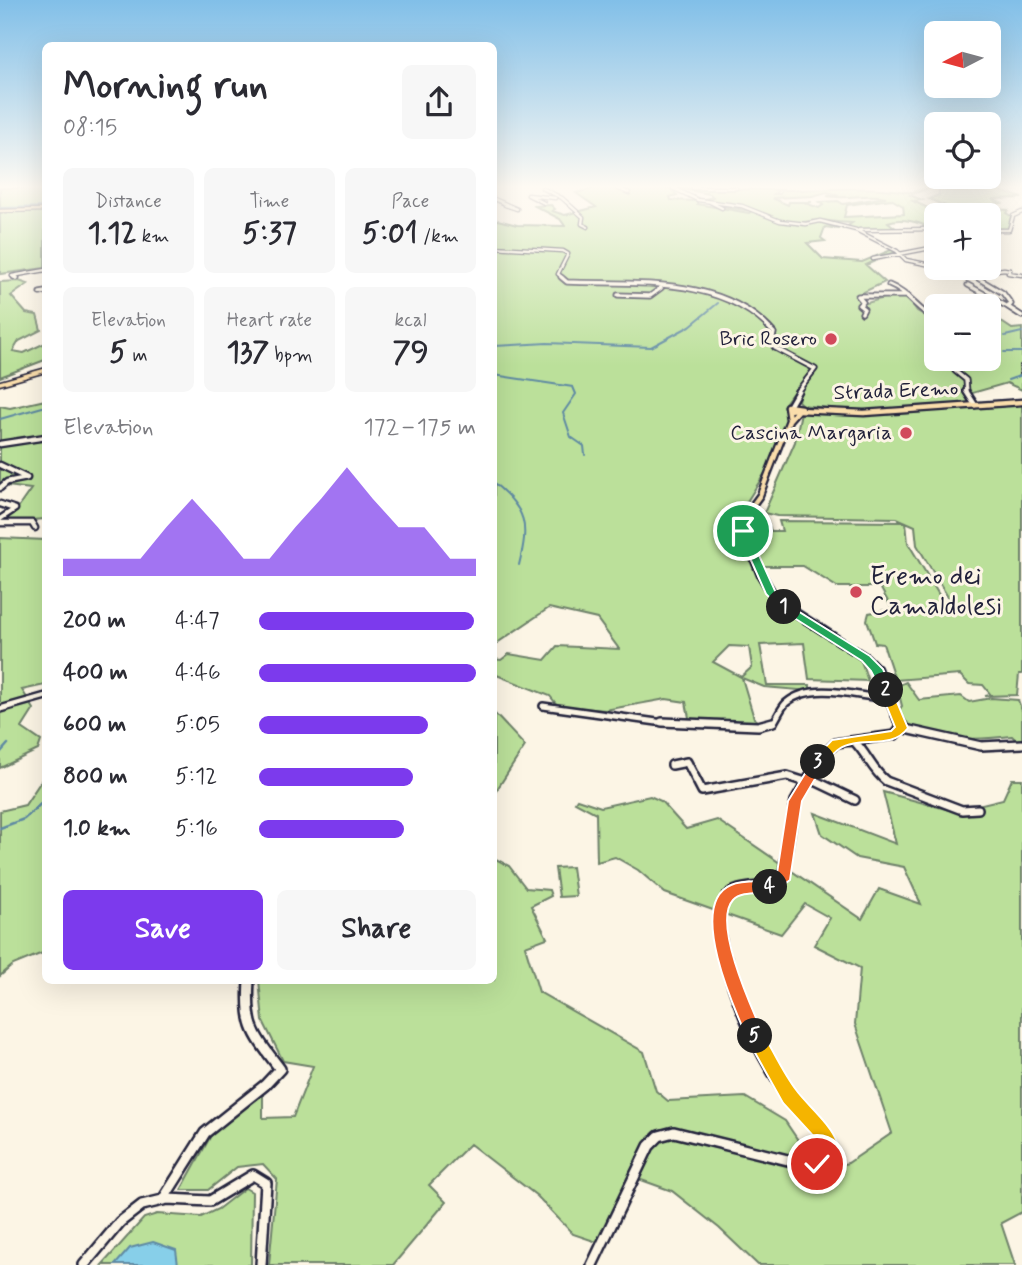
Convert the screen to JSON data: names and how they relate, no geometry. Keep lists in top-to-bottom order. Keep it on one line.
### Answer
{"streets":{"main road":["Strada Eremo"]},"places":["Bric Rosero","Cascina Margaria","Eremo dei Camaldolesi"],"north":"left","page":{"map_buttons":["+","−"],"heading":["Morning run","08:15"],"stats":[["Distance","1.12 km"],["Time","5:37"],["Pace","5:01 /km"],["Elevation","5 m"],["Heart rate","137 bpm"],["kcal","79"]],"chart":["Elevation","172–175 m"],"pins":["1","2","3","4","5"],"list":[{"name":"200 m","note":"4:47"},{"name":"400 m","note":"4:46"},{"name":"600 m","note":"5:05"},{"name":"800 m","note":"5:12"},{"name":"1.0 km","note":"5:16"}],"buttons":["Save","Share"]}}
